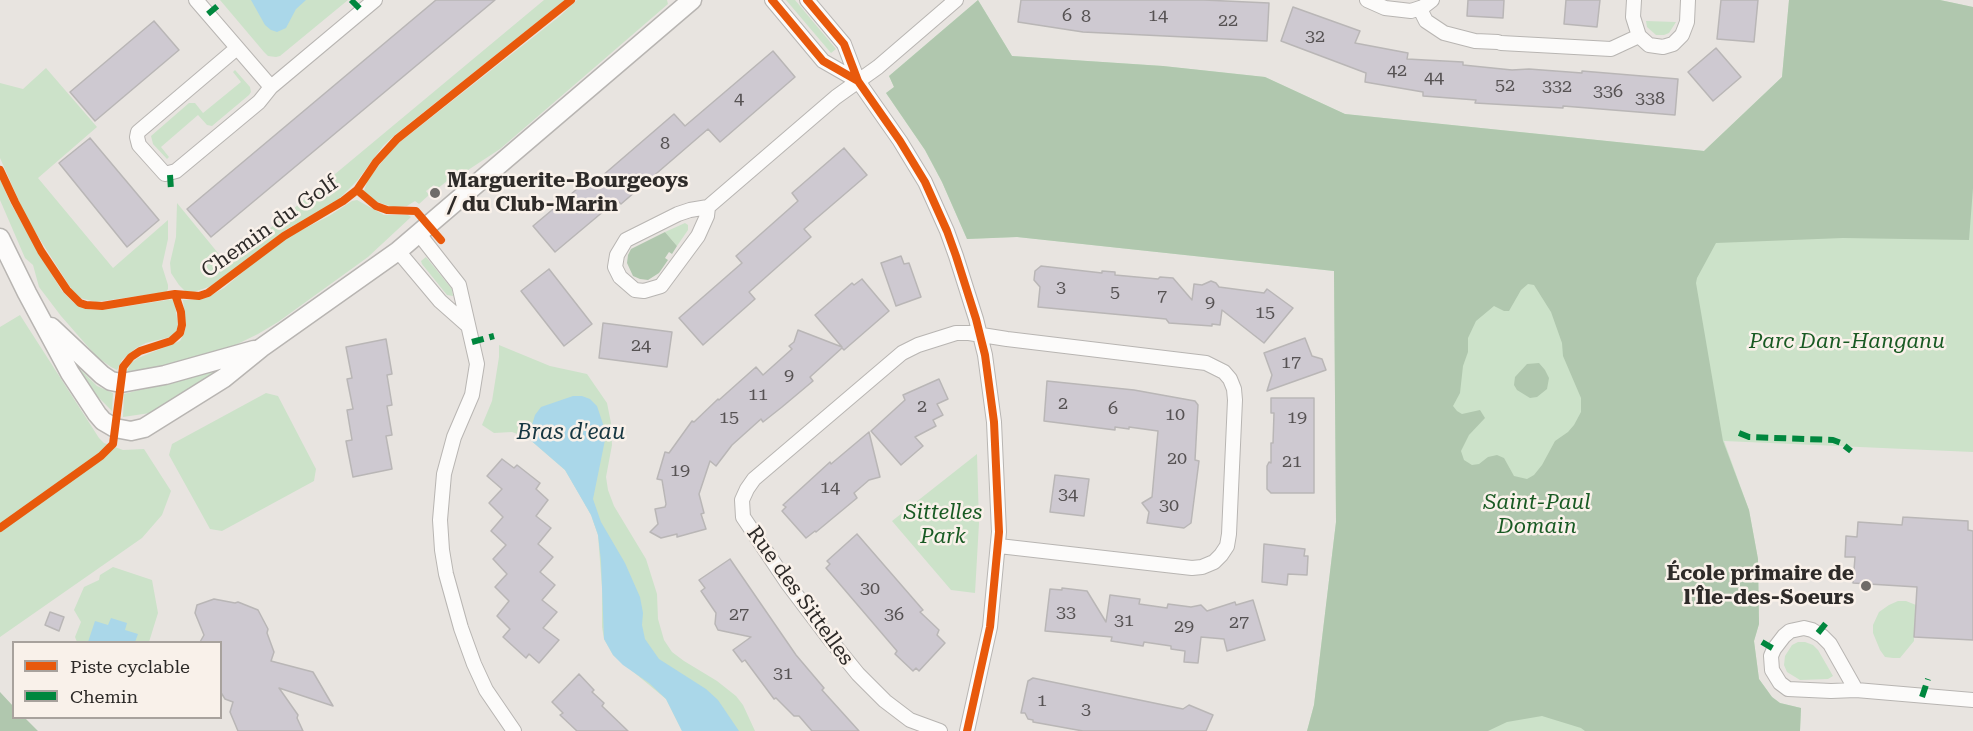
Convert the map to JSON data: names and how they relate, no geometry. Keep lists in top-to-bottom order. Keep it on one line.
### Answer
{"streets":{"street":["Rue des Sittelles"],"cycle path":["Chemin du Golf"]},"water":["Bras d'eau"],"parks":["Parc Dan-Hanganu","Saint-Paul Domain","Sittelles Park"],"places":["Marguerite-Bourgeoys / du Club-Marin","École primaire de l'Île-des-Soeurs"],"house_numbers":["6","14","8","22","32","42","44","52","332","336","4","338","8","3","5","7","9","15","24","17","9","11","2","2","6","10","15","19","20","21","19","14","34","30","30","33","27","36","31","27","29","31","1","3"],"legend":["Piste cyclable","Chemin"]}
